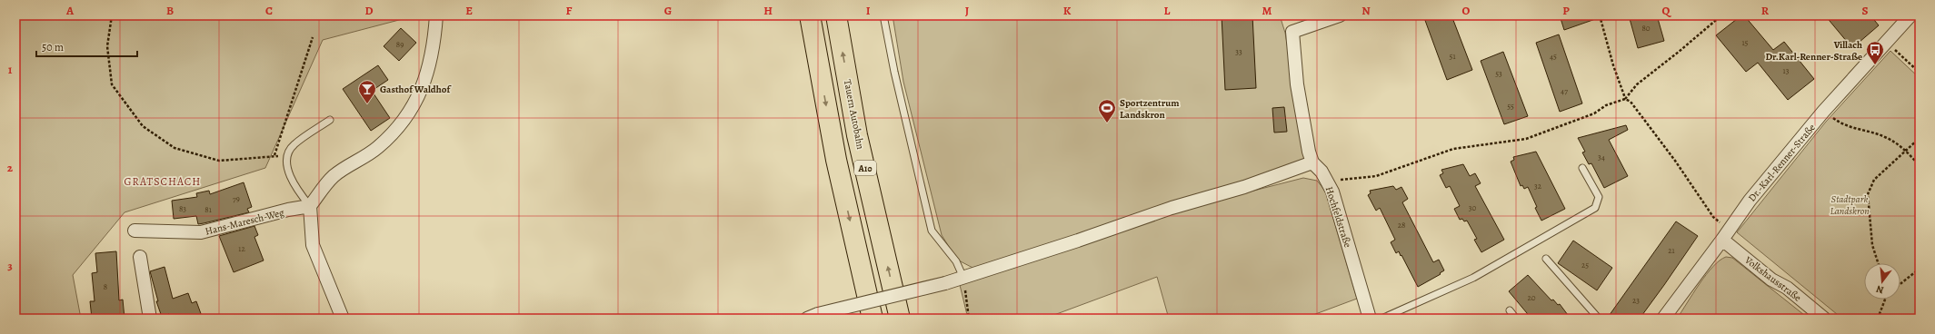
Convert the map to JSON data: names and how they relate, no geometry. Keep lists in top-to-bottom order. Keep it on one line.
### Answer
{"streets":{"highway":["Tauern Autobahn","A10"],"street":["Dr.-Karl-Renner-Straße","Hochfeldstraße","Hans-Maresch-Weg","Volkshausstraße"]},"crossings":[["Dr.-Karl-Renner-Straße","Volkshausstraße"]],"districts":["GRATSCHACH"],"parks":["Stadtpark Landskron"],"places":{"bus stop":["Villach Dr.Karl-Renner-Straße"],"bar":["Gasthof Waldhof"],"sports":["Sportzentrum Landskron"]},"house_numbers":["80","15","89","33","51","45","13","53","47","55","34","32","79","30","83","81","28","12","21","25","8","20","23"],"scale_bar":"50 m","north":"bottom","grid":{"columns":["A","B","C","D","E","F","G","H","I","J","K","L","M","N","O","P","Q","R","S"],"rows":["1","2","3"]}}
